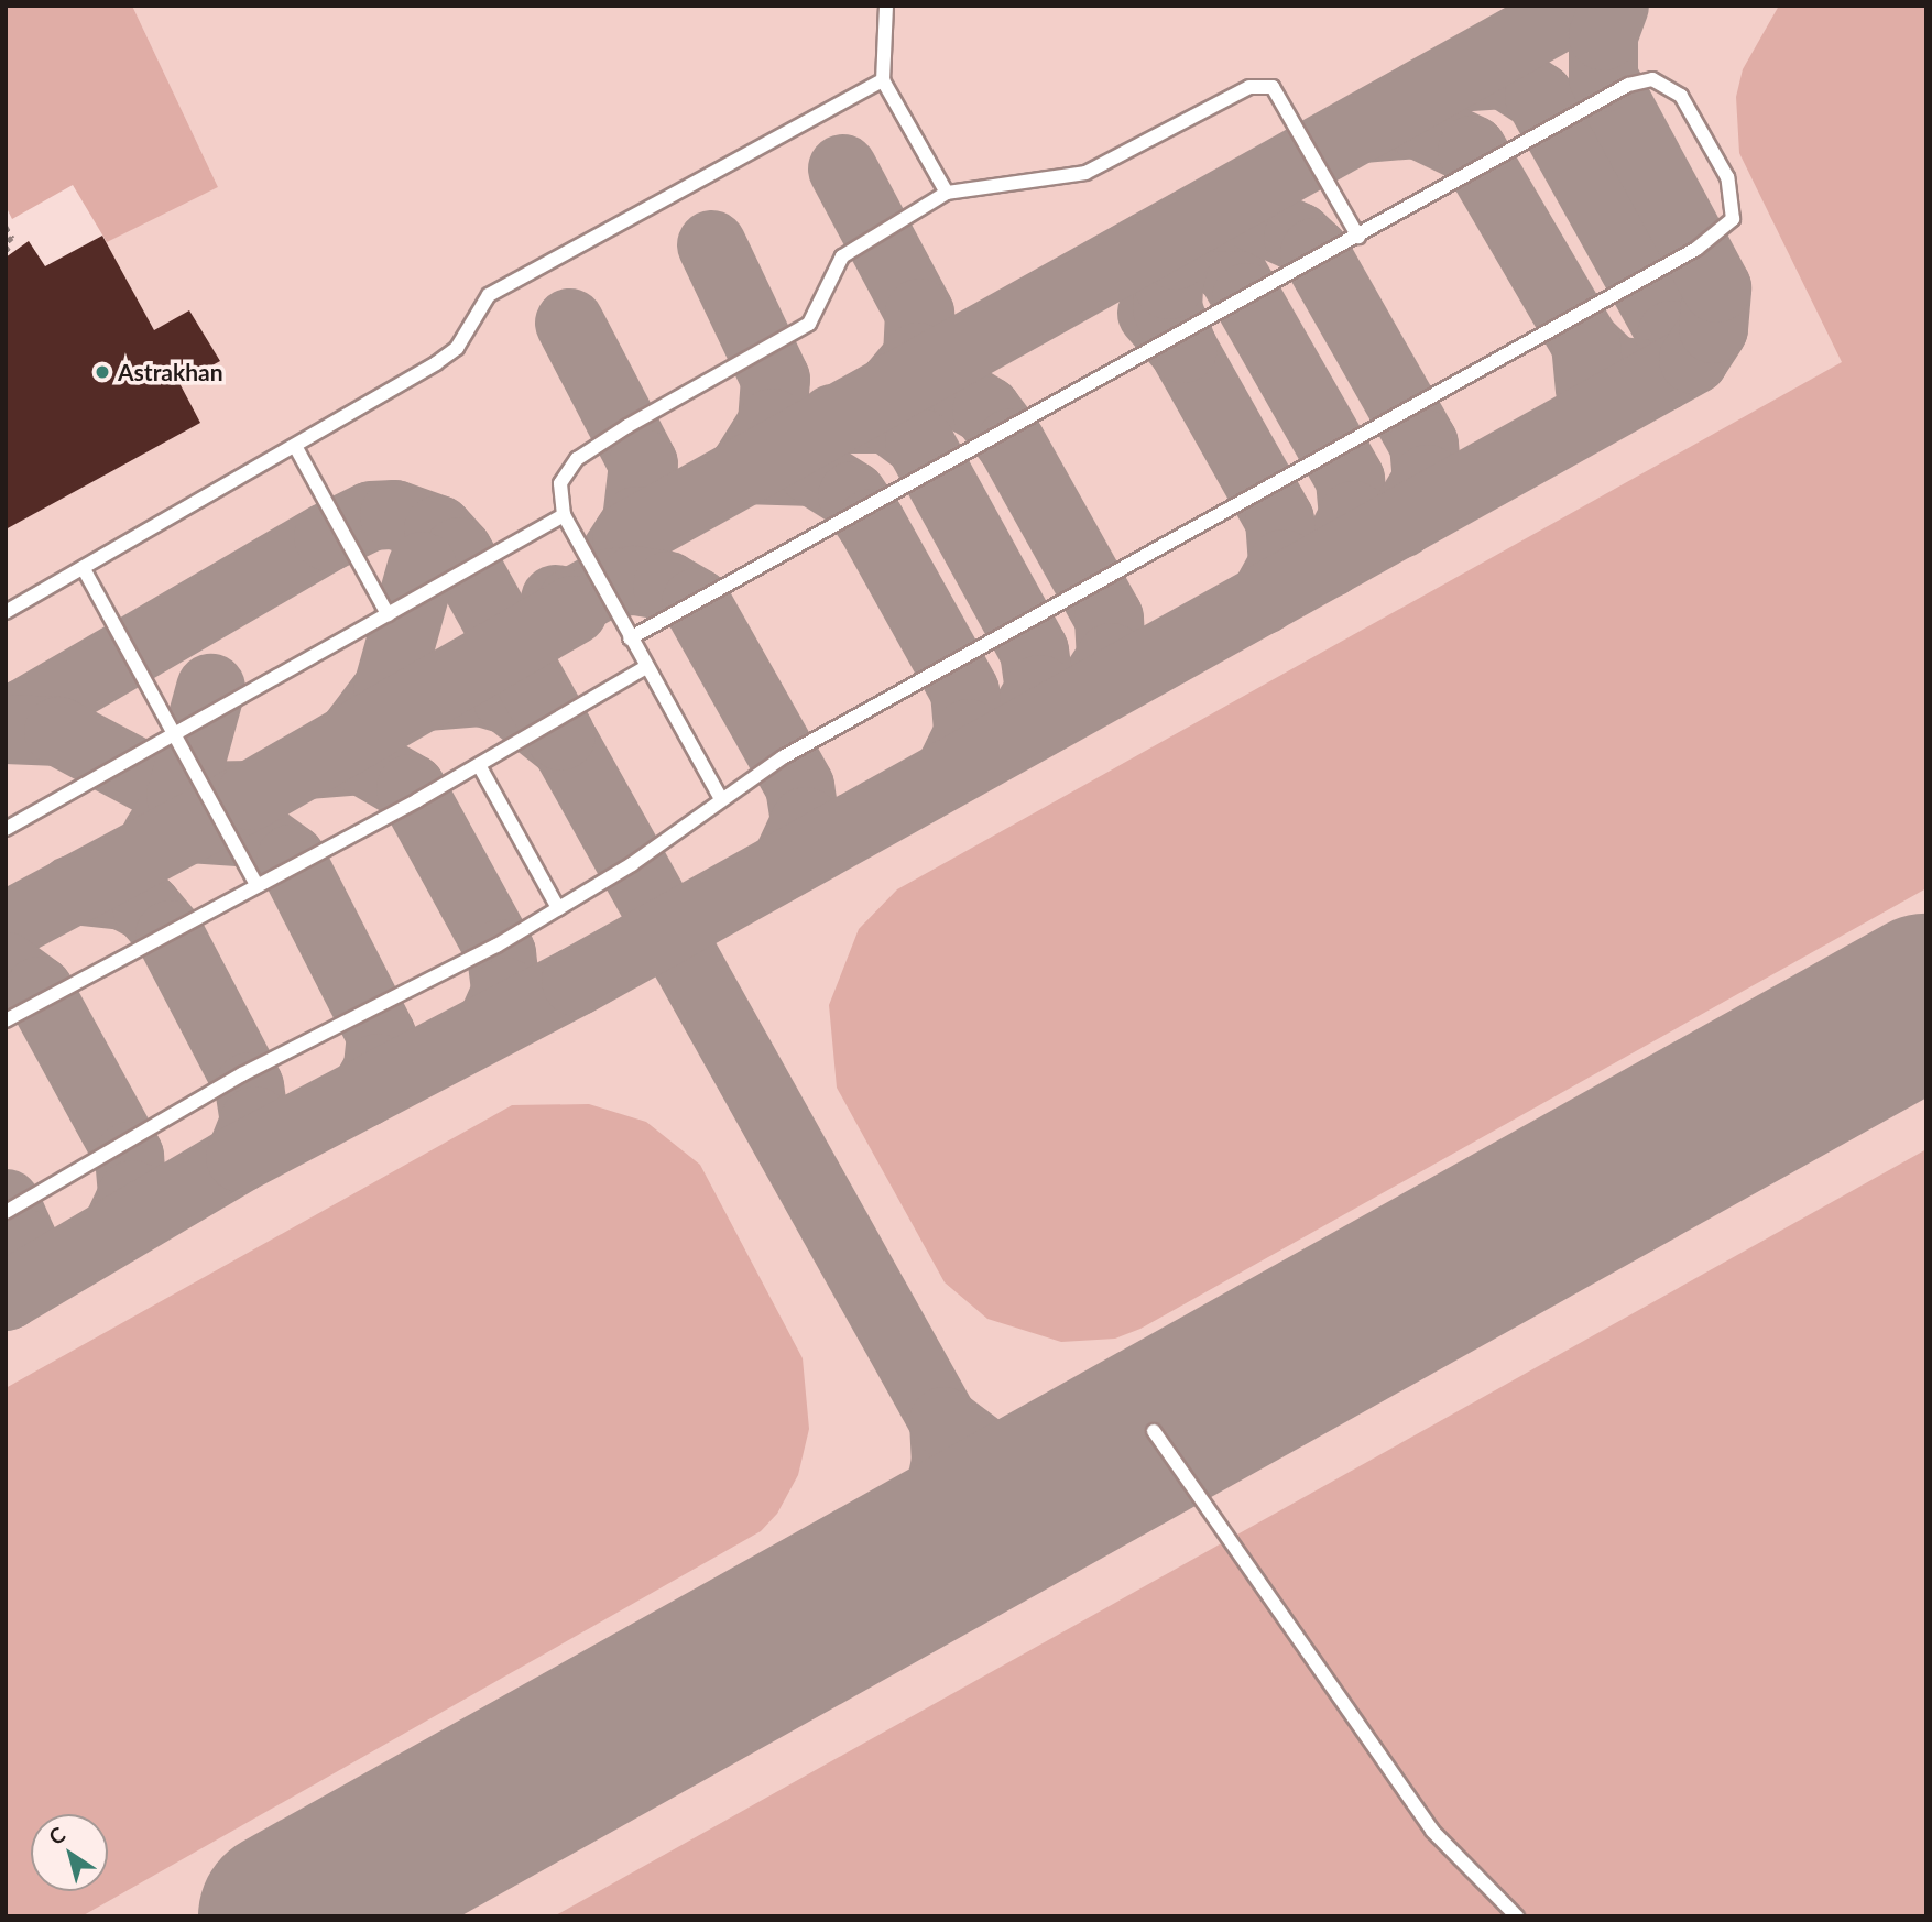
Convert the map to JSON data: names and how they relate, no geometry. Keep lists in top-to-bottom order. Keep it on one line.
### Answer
{"places":["Astrakhan"],"north":"top left"}
